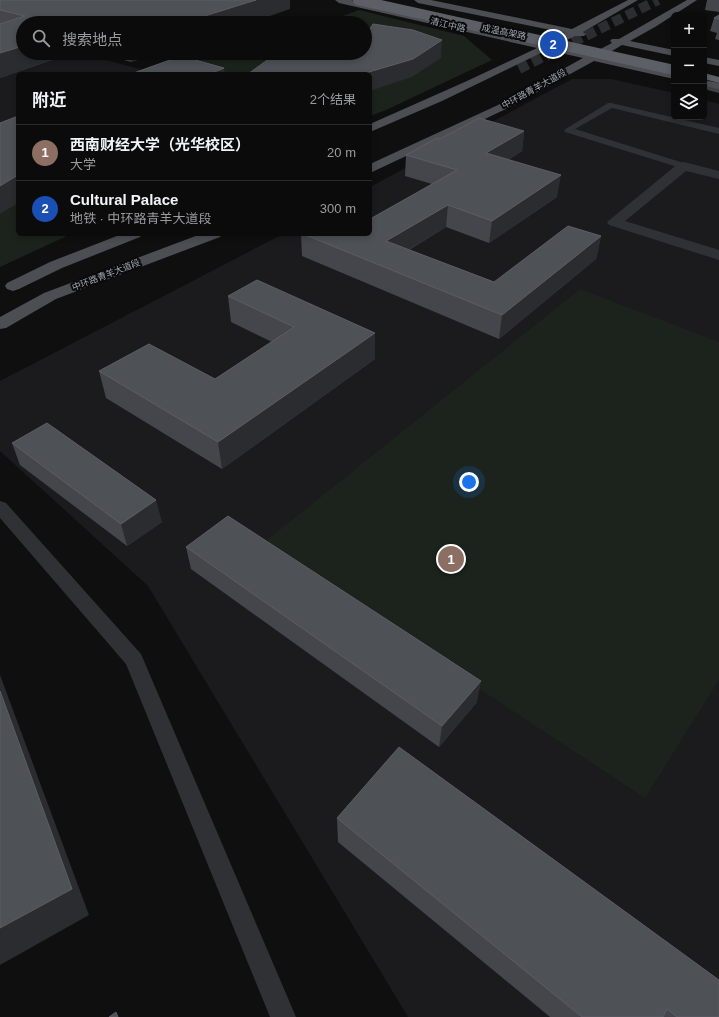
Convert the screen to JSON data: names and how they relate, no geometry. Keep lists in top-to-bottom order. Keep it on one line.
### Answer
{"streets":{"highway":["成温高架路"],"main road":["清江中路","中环路青羊大道段"]},"crossings":[["清江中路","中环路青羊大道段"]],"page":{"map_buttons":["+","−"],"search":"搜索地点","pins":["2","1"],"heading":["附近","2个结果"],"list":[{"mark":"1","name":"西南财经大学（光华校区）","note":"大学","value":"20 m"},{"mark":"2","name":"Cultural Palace","note":"地铁 · 中环路青羊大道段","value":"300 m"}]}}
